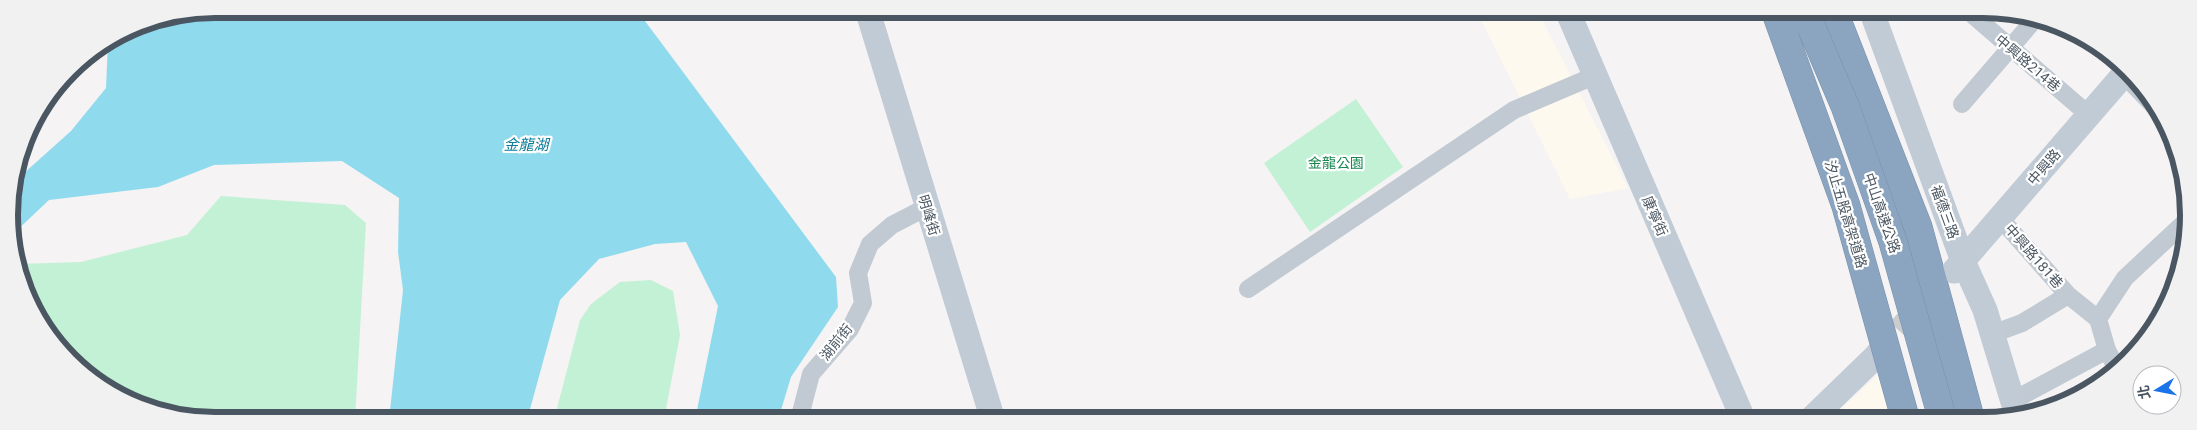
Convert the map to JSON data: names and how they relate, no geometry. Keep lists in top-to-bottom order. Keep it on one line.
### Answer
{"streets":{"highway":["中山高速公路","汐止五股高架道路"],"street":["中興路214巷","中興路","福德三路","明峰街","康寧街","中興路181巷","湖前街"]},"crossings":[["中興路214巷","中興路"],["中興路","福德三路"],["中興路","中興路181巷"],["明峰街","湖前街"]],"water":["金龍湖"],"parks":["金龍公園"],"north":"left"}
